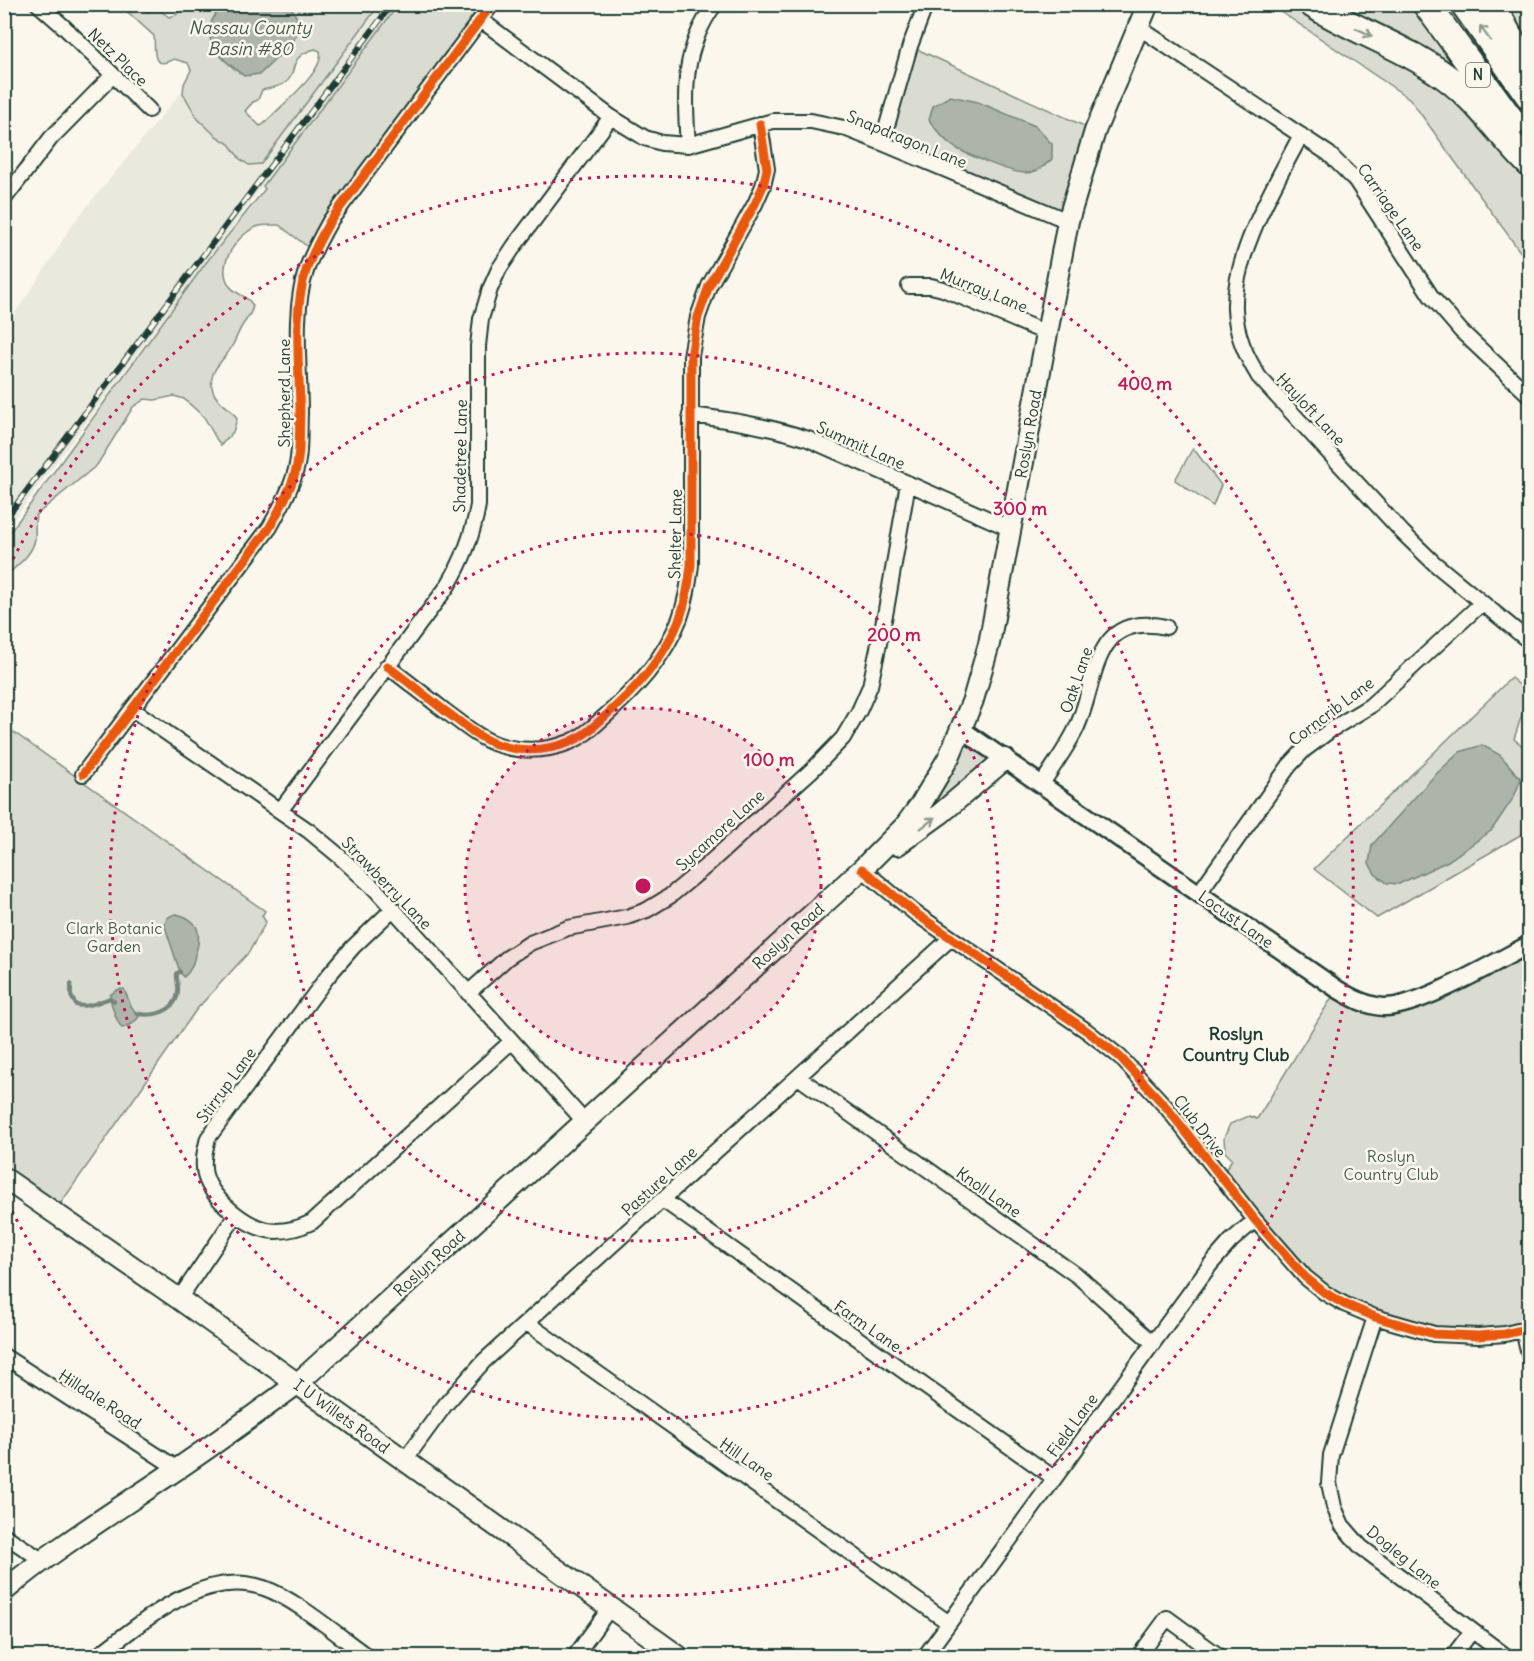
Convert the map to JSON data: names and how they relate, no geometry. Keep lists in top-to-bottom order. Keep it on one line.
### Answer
{"streets":{"highway":["N"],"main road":["Roslyn Road","I U Willets Road"],"street":["Netz Place","Snapdragon Lane","Carriage Lane","Murray Lane","Shepherd Lane","Hayloft Lane","Summit Lane","Shadetree Lane","Shelter Lane","Oak Lane","Corncrib Lane","Sycamore Lane","Strawberry Lane","Locust Lane","Stirrup Lane","Club Drive","Pasture Lane","Knoll Lane","Farm Lane","Hilldale Road","Field Lane","Hill Lane","Dogleg Lane"]},"crossings":[["Snapdragon Lane","Shepherd Lane"],["Snapdragon Lane","Roslyn Road"],["Snapdragon Lane","Shadetree Lane"],["Snapdragon Lane","Shelter Lane"],["Carriage Lane","Hayloft Lane"],["Carriage Lane","Roslyn Road"],["Murray Lane","Roslyn Road"],["Shepherd Lane","Strawberry Lane"],["Hayloft Lane","Corncrib Lane"],["Roslyn Road","Summit Lane"],["Roslyn Road","Strawberry Lane"],["Roslyn Road","Locust Lane"],["Roslyn Road","Club Drive"],["Roslyn Road","Hilldale Road"],["Roslyn Road","I U Willets Road"],["Summit Lane","Shelter Lane"],["Summit Lane","Sycamore Lane"],["Shadetree Lane","Shelter Lane"],["Shadetree Lane","Strawberry Lane"],["Oak Lane","Locust Lane"],["Corncrib Lane","Locust Lane"],["Sycamore Lane","Strawberry Lane"],["Strawberry Lane","Stirrup Lane"],["Club Drive","Pasture Lane"],["Club Drive","Field Lane"],["Club Drive","Dogleg Lane"],["Pasture Lane","Knoll Lane"],["Pasture Lane","Farm Lane"],["Pasture Lane","I U Willets Road"],["Pasture Lane","Hill Lane"],["Knoll Lane","Field Lane"],["Farm Lane","Field Lane"],["Field Lane","Hill Lane"]],"districts":["Roslyn Country Club"],"water":["Nassau County Basin #80"],"parks":["Clark Botanic Garden","Roslyn Country Club"],"rings":["400 m","300 m","200 m","100 m"]}
